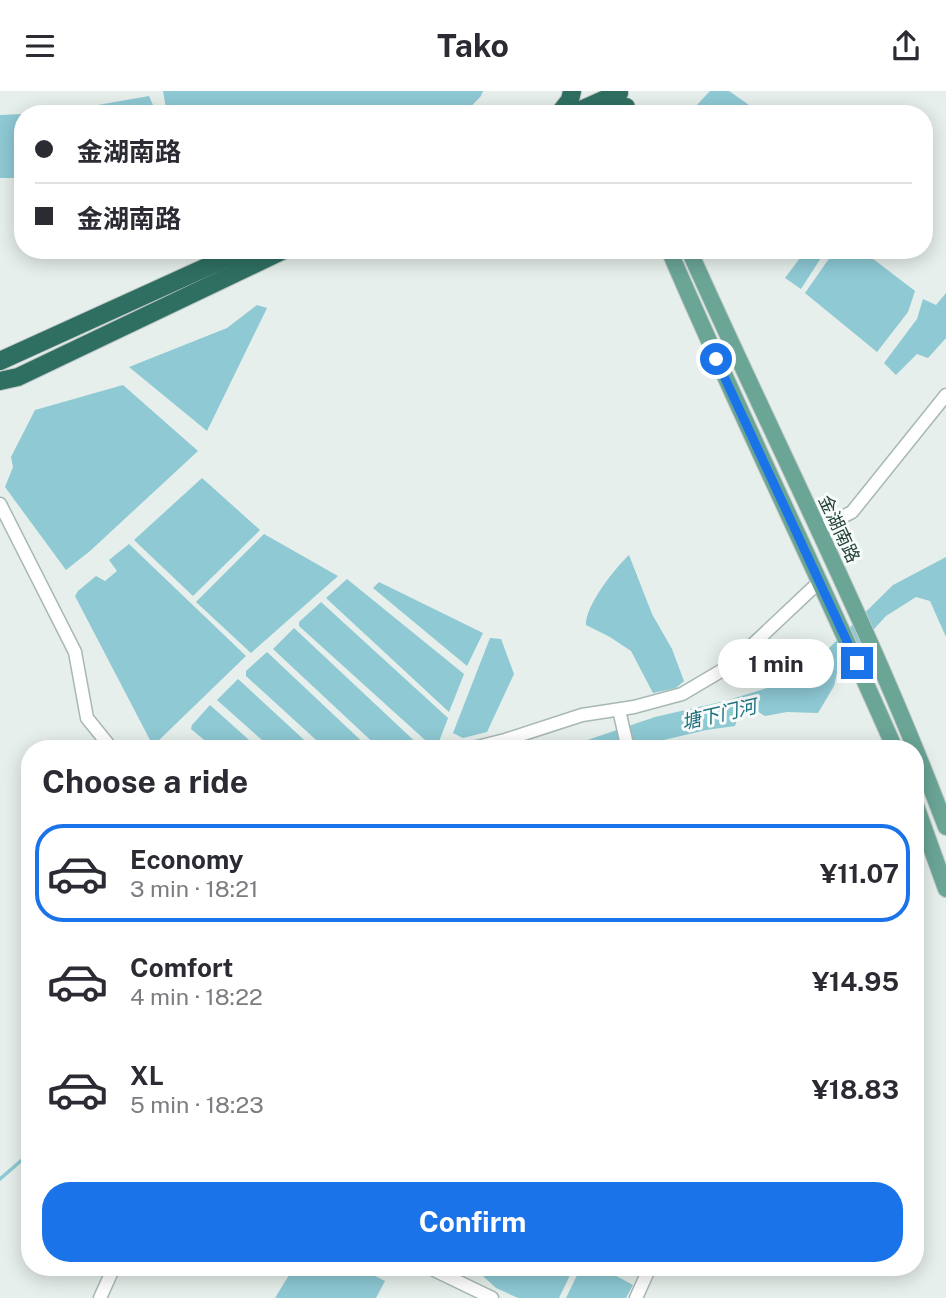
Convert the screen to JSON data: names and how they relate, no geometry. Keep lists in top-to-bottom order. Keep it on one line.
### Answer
{"streets":{"main road":["金湖南路"]},"water":["塘下门河"],"page":{"header":"Tako","banner":["金湖南路","金湖南路"],"bubble":"1 min","heading":"Choose a ride","list":[{"name":"Economy","note":"3 min · 18:21","value":"¥11.07"},{"name":"Comfort","note":"4 min · 18:22","value":"¥14.95"},{"name":"XL","note":"5 min · 18:23","value":"¥18.83"}],"buttons":"Confirm"}}
